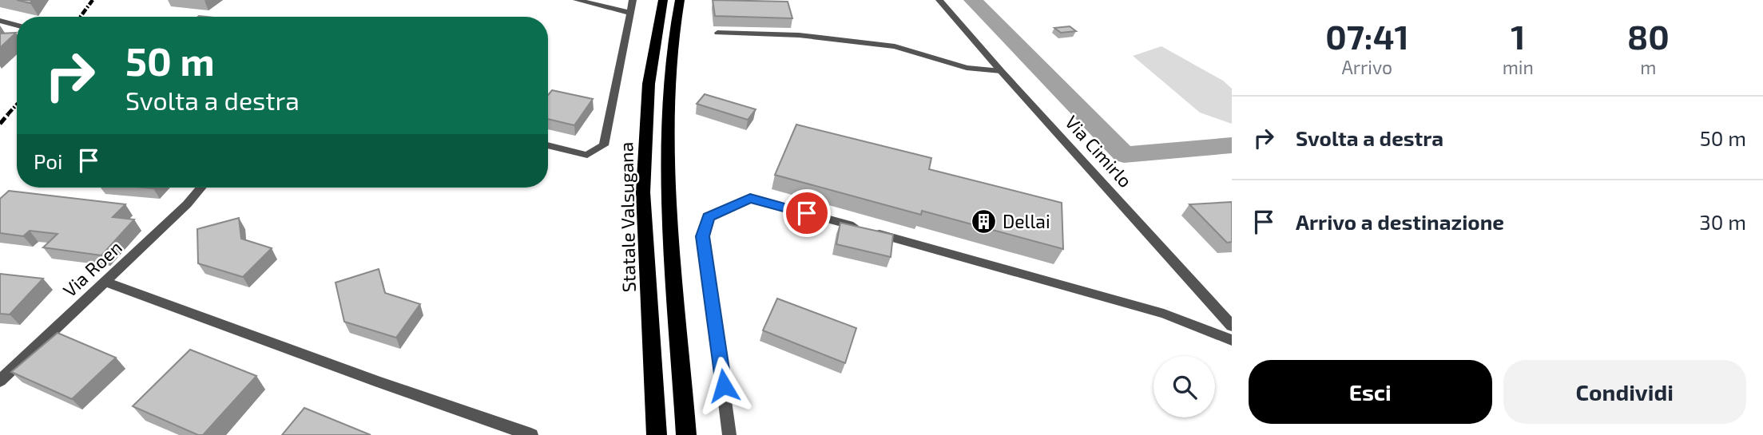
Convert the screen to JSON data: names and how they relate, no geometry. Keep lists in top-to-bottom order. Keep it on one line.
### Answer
{"streets":{"highway":["Statale Valsugana"],"street":["Via Cimirlo","Via Roen"]},"places":{"building":["Dellai"]},"page":{"eta":["07:41","Arrivo","1","min","80","m"],"turn":["50 m","Svolta a destra"],"list":[{"name":"Svolta a destra","value":"50 m"},{"name":"Arrivo a destinazione","value":"30 m"}],"then":"Poi","buttons":["Esci","Condividi"]}}
